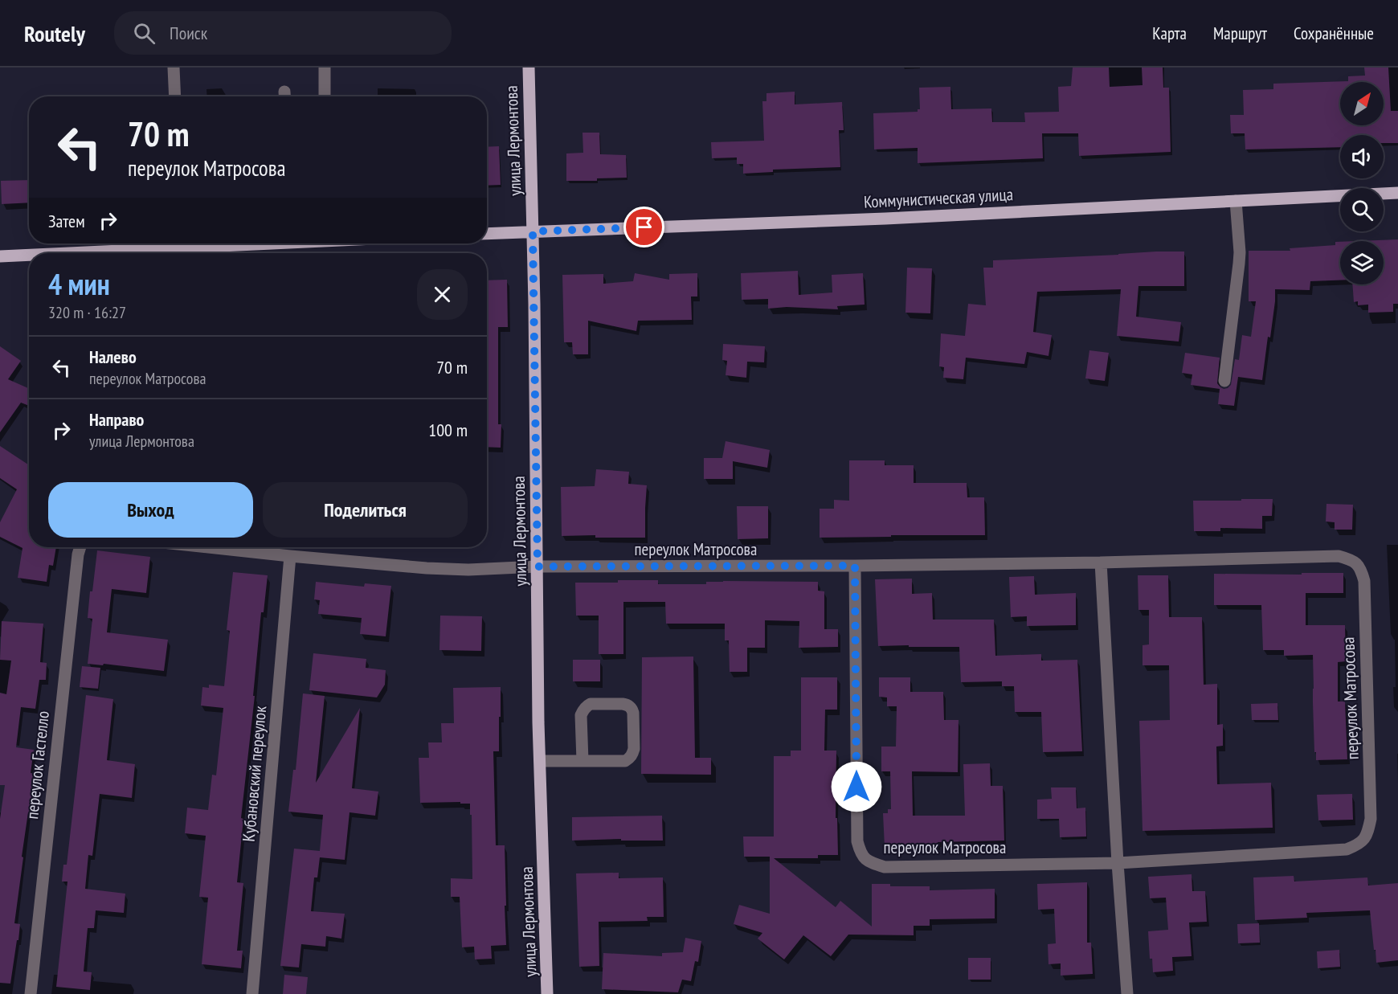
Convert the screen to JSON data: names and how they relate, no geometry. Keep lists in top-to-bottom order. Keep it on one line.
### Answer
{"streets":{"main road":["улица Лермонтова","Коммунистическая улица"],"street":["переулок Матросова","переулок Гастелло","Кубановский переулок"]},"crossings":[["улица Лермонтова","Коммунистическая улица"],["улица Лермонтова","переулок Матросова"]],"north":"top right","page":{"header":"Routely","search":"Поиск","nav":["Карта","Маршрут","Сохранённые"],"turn":["70 m","переулок Матросова"],"then":"Затем","heading":["4 мин","320 m · 16:27"],"list":[{"name":"Налево","note":"переулок Матросова","value":"70 m"},{"name":"Направо","note":"улица Лермонтова","value":"100 m"}],"buttons":["Выход","Поделиться"]}}
